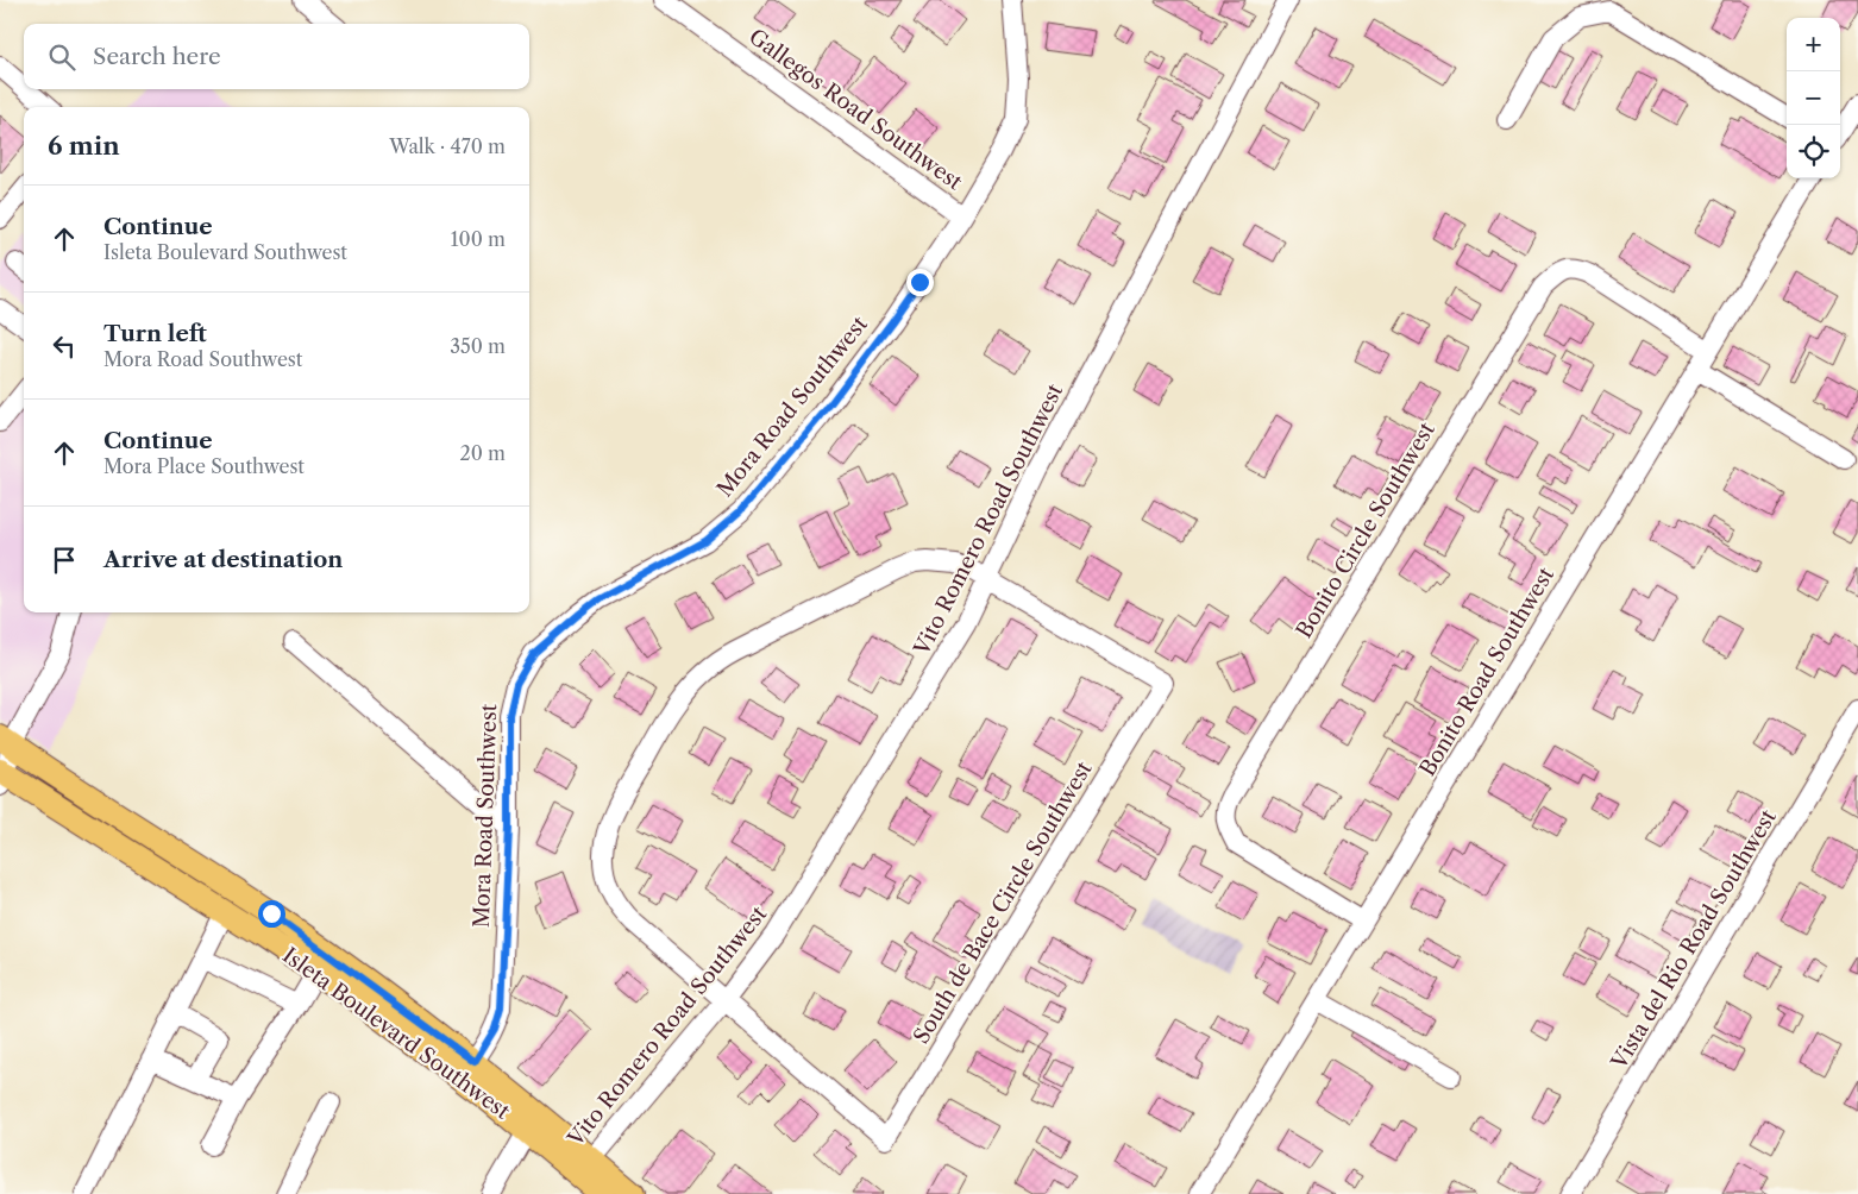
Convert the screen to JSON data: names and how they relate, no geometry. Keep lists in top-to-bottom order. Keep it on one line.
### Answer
{"streets":{"main road":["Isleta Boulevard Southwest"],"street":["Gallegos Road Southwest","Mora Road Southwest","Vito Romero Road Southwest","Bonito Circle Southwest","Bonito Road Southwest","South de Bace Circle Southwest","Vista del Rio Road Southwest"]},"crossings":[["Gallegos Road Southwest","Mora Road Southwest"],["Mora Road Southwest","Isleta Boulevard Southwest"],["Vito Romero Road Southwest","South de Bace Circle Southwest"],["Vito Romero Road Southwest","Isleta Boulevard Southwest"],["Bonito Circle Southwest","Bonito Road Southwest"]],"page":{"map_buttons":["+","−"],"search":"Search here","heading":["6 min","Walk · 470 m"],"list":[["Continue","Isleta Boulevard Southwest","100 m"],["Turn left","Mora Road Southwest","350 m"],["Continue","Mora Place Southwest","20 m"],"Arrive at destination"]}}
